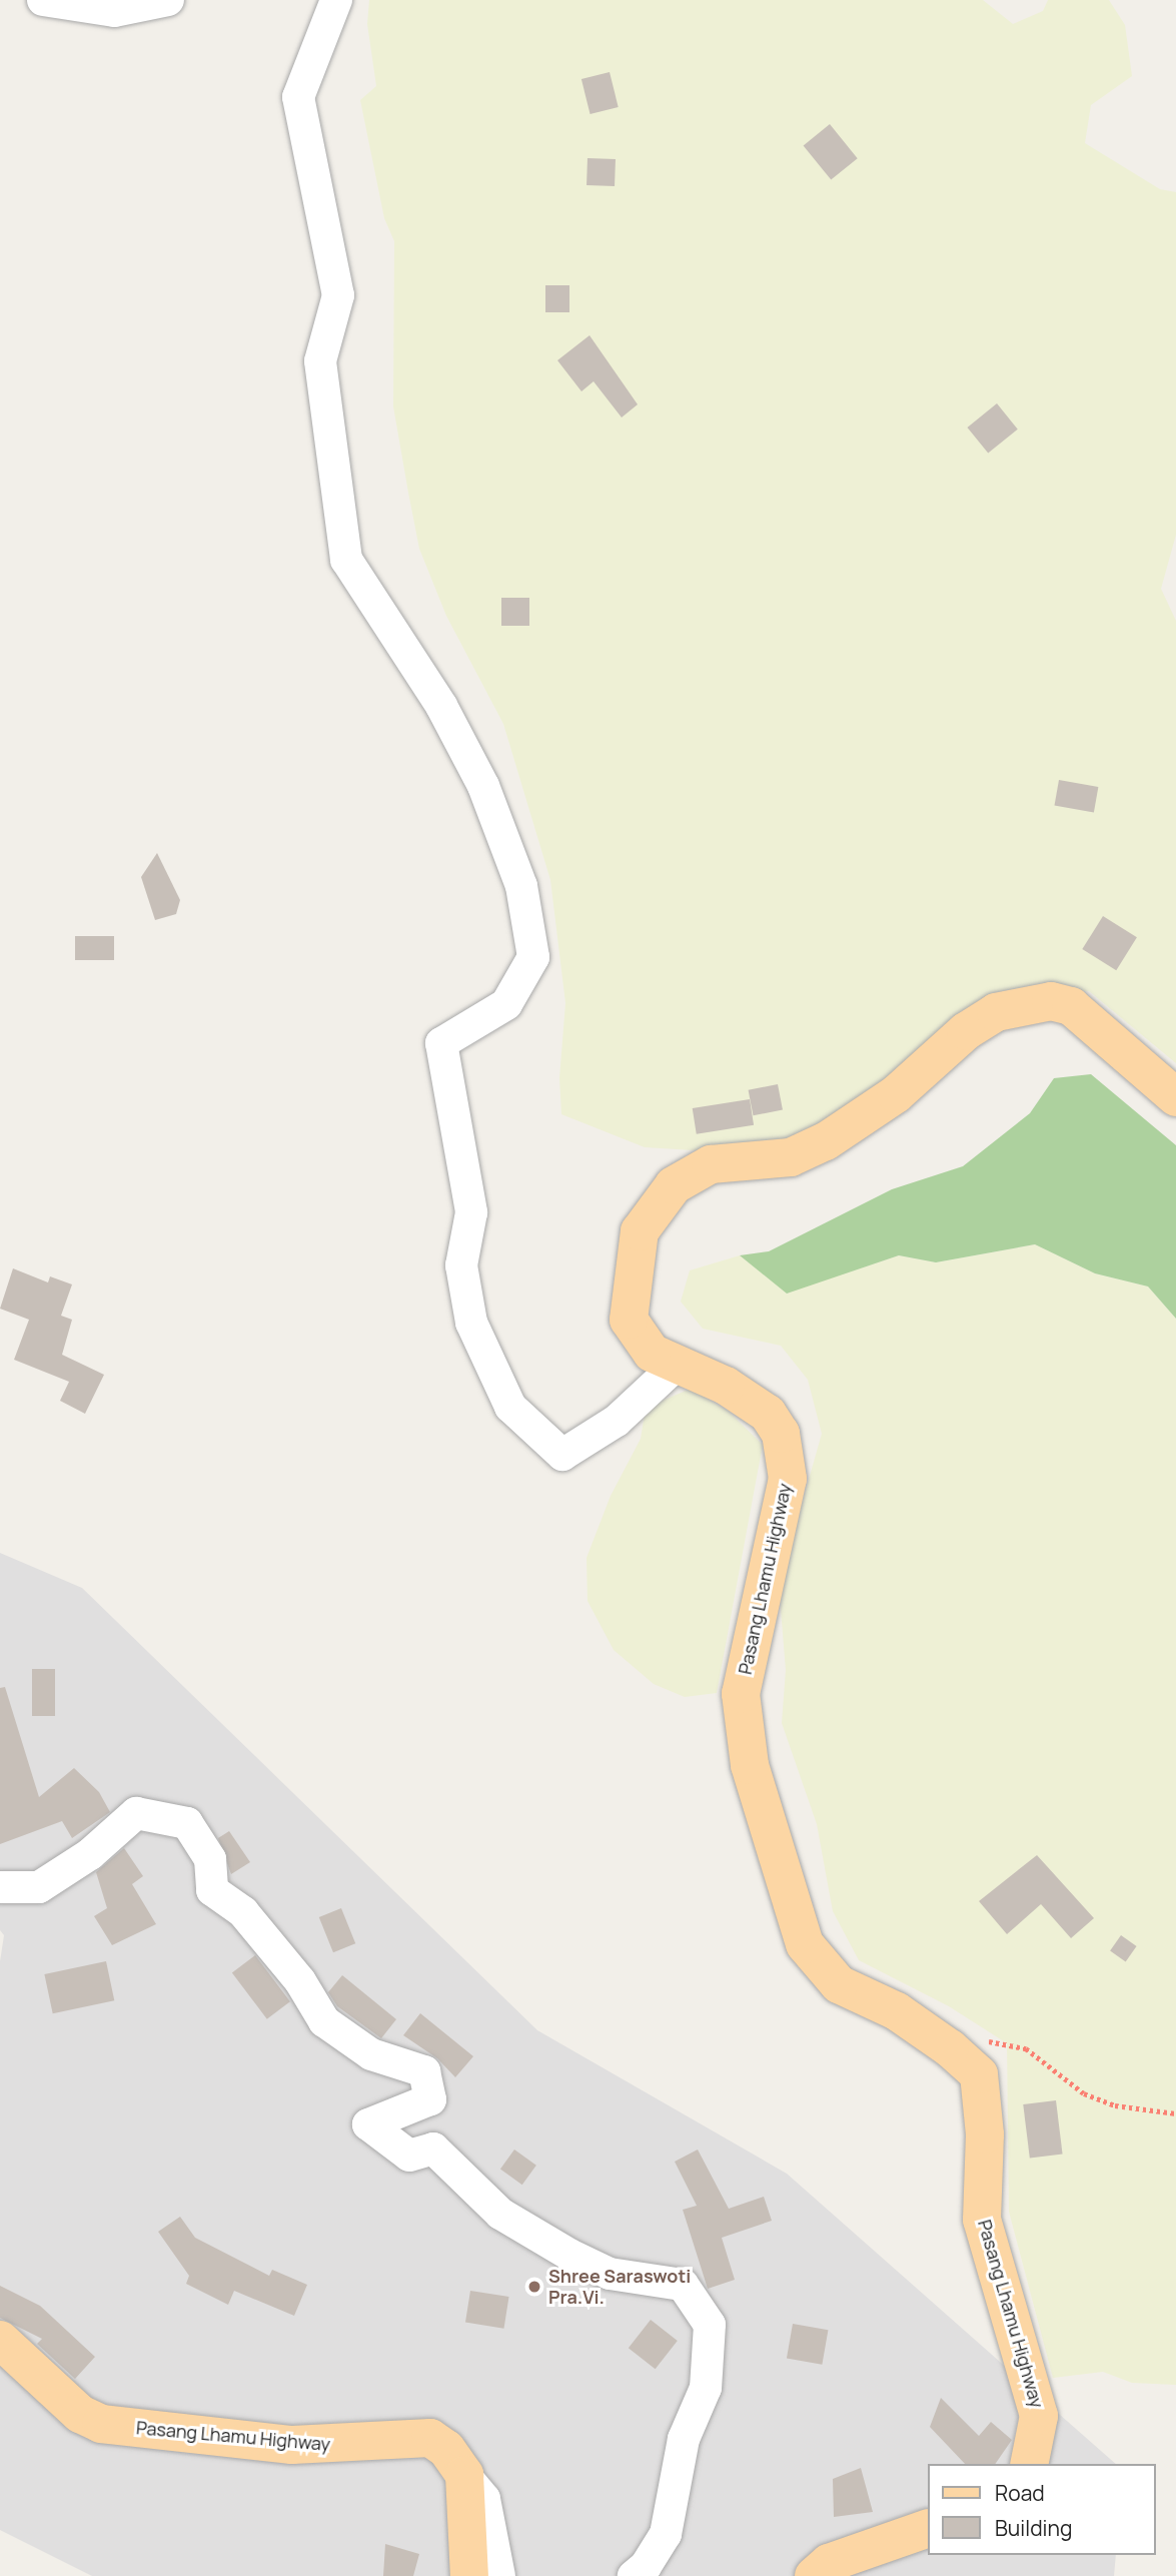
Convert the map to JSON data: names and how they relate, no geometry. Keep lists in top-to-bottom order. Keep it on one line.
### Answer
{"streets":{"main road":["Pasang Lhamu Highway"]},"places":["Shree Saraswoti Pra.Vi."],"legend":["Road","Building"]}
